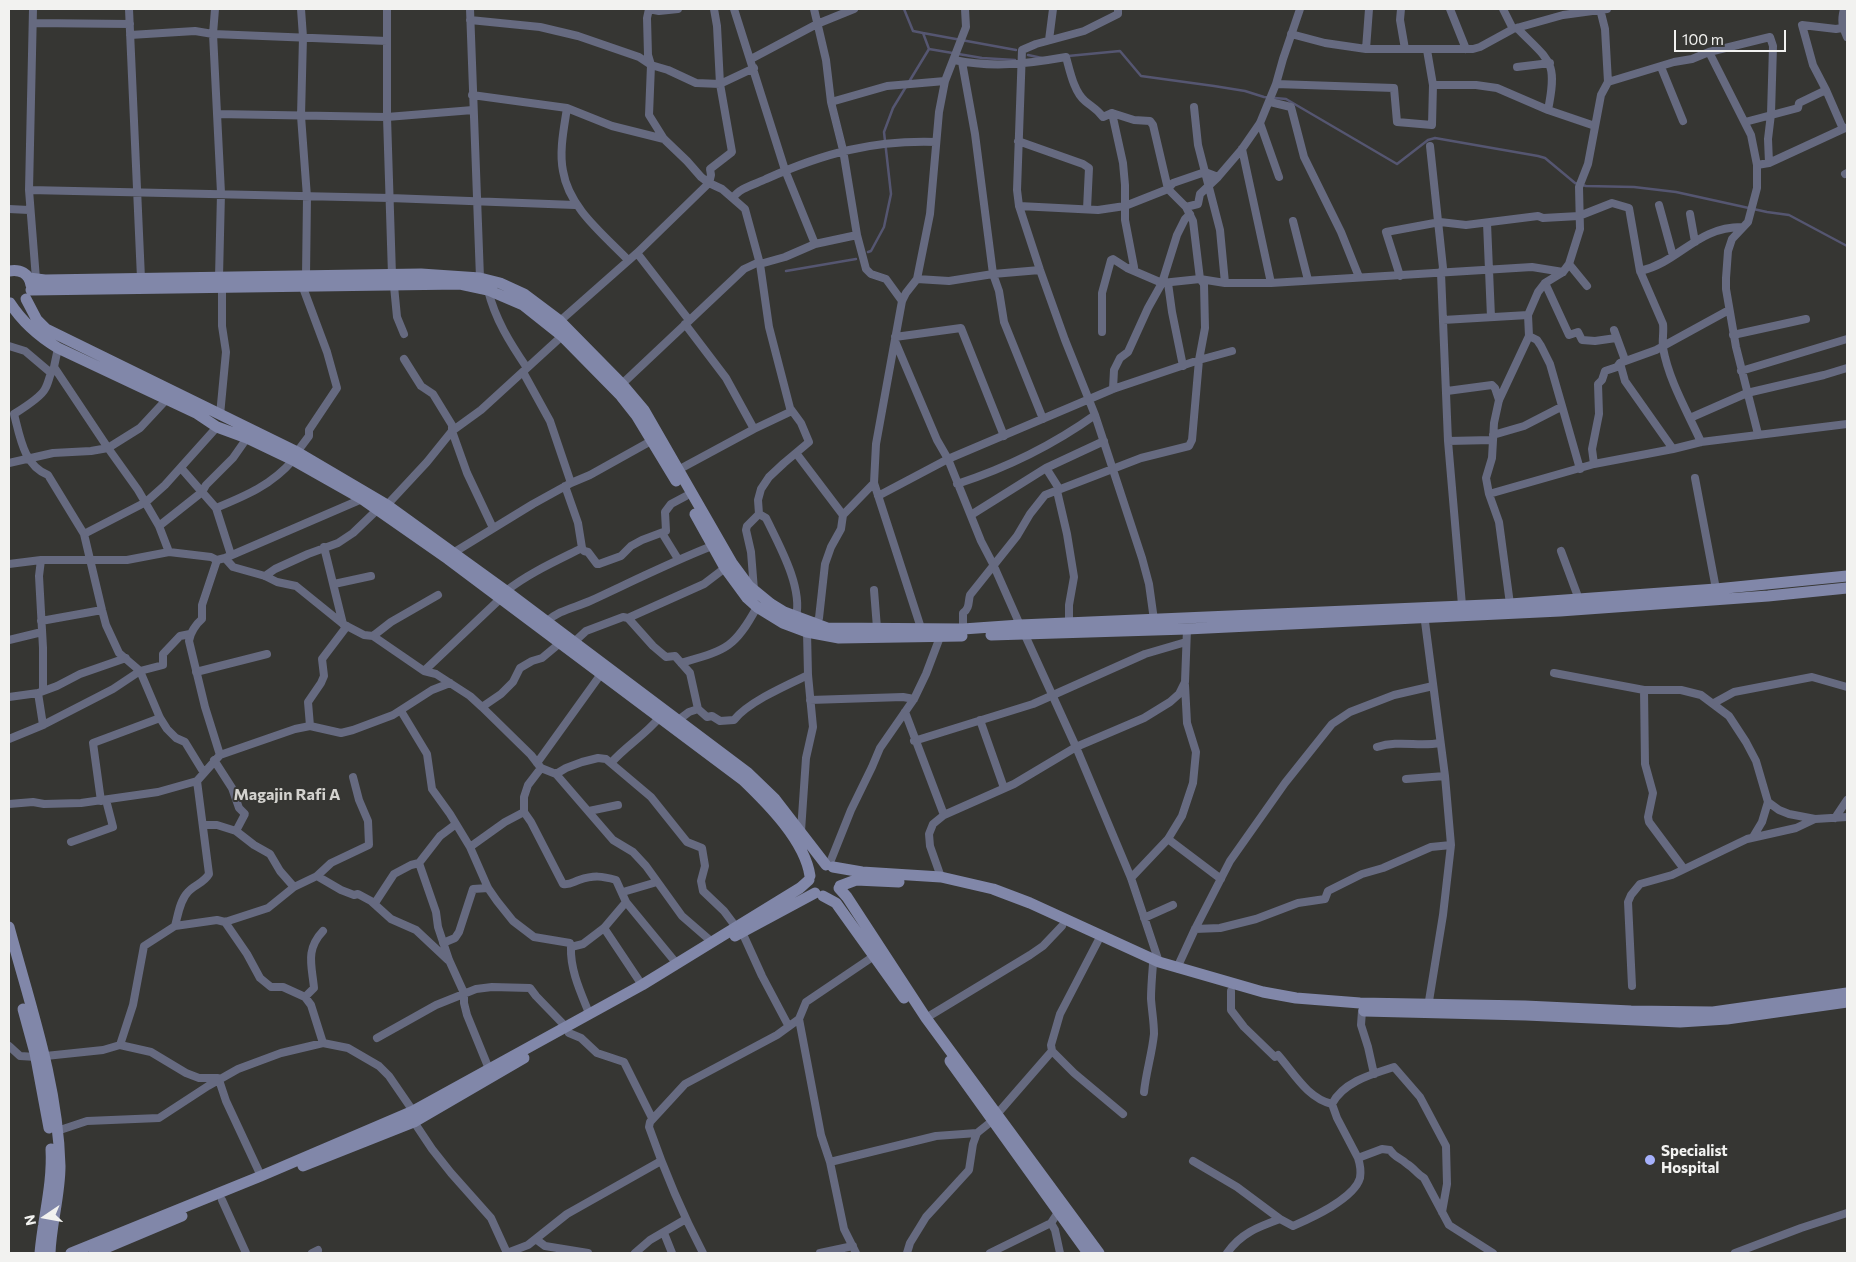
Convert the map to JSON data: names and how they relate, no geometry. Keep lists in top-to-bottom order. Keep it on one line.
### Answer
{"districts":["Magajin Rafi A"],"places":["Specialist Hospital"],"scale_bar":"100 m","north":"left"}
